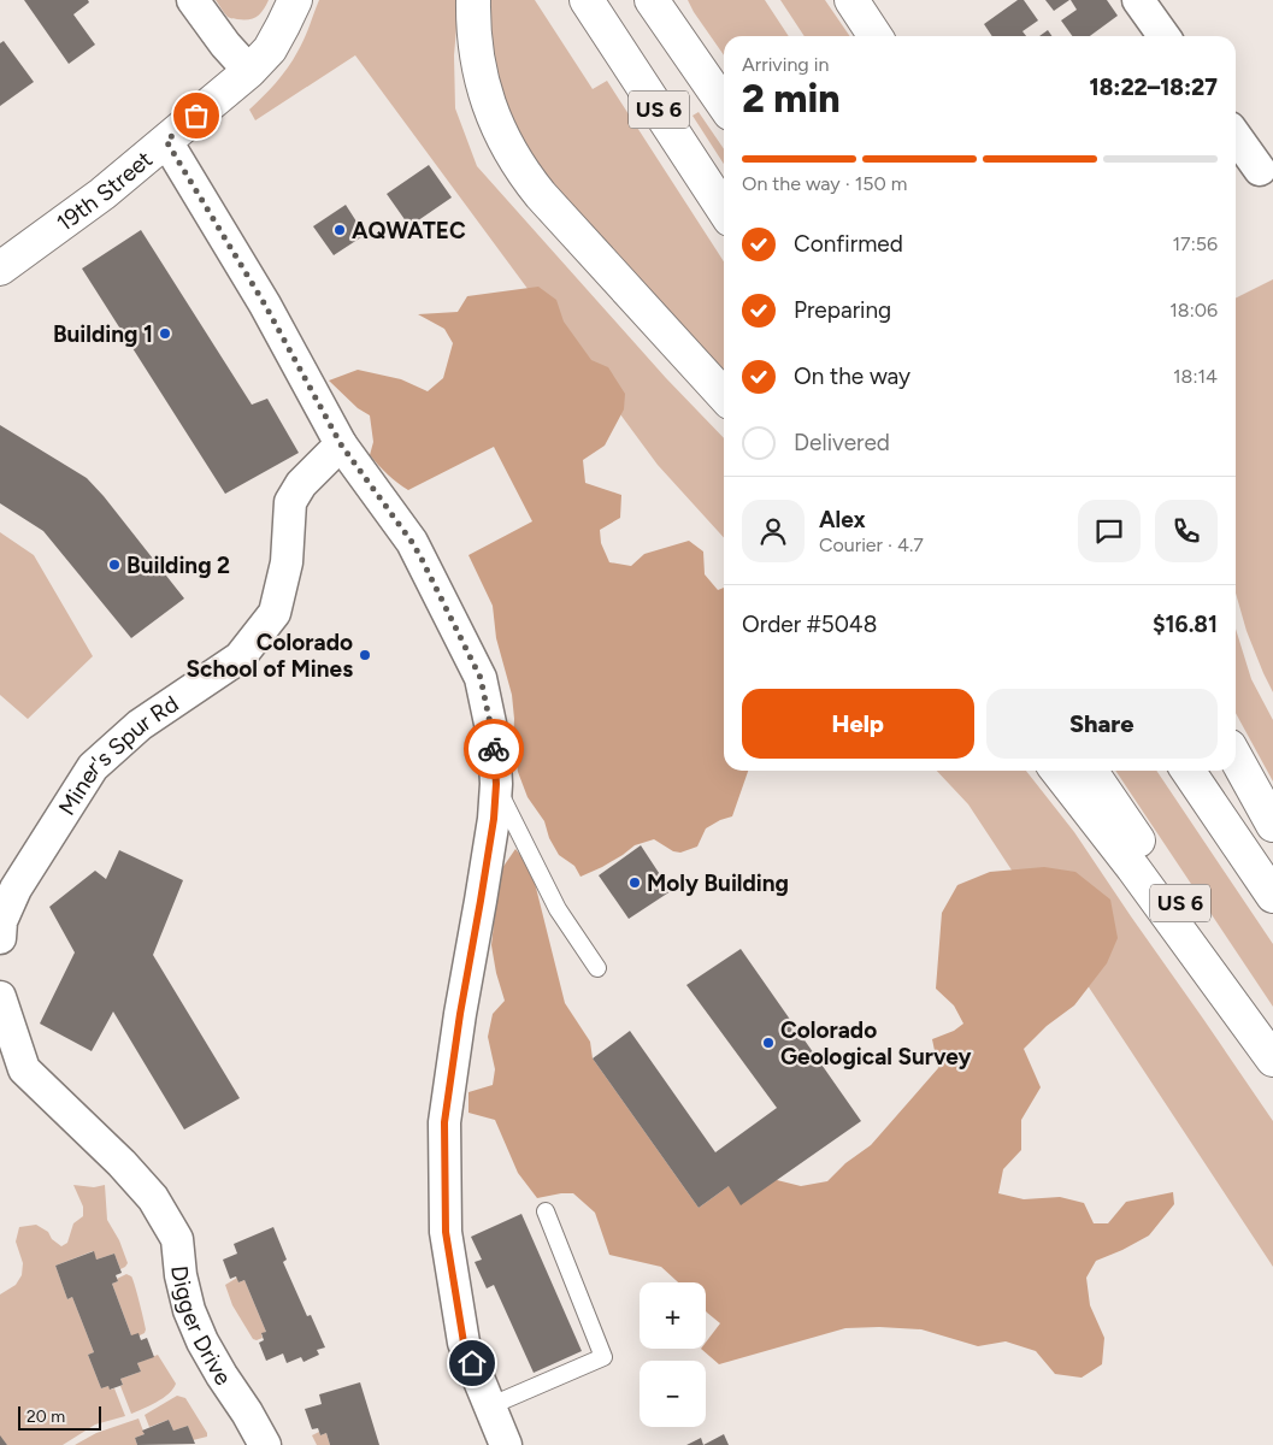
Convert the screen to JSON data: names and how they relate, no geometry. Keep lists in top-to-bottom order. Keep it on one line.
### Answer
{"streets":{"main road":["US 6","19th Street"],"street":["Miner's Spur Rd","Digger Drive"]},"places":["AQWATEC","Building 1","Building 2","Colorado School of Mines","Moly Building","Colorado Geological Survey"],"scale_bar":"20 m","page":{"heading":["2 min","Arriving in","18:22–18:27"],"panel":["Alex","Courier · 4.7","Order #5048","$16.81"],"bar":"On the way · 150 m","list":[["Confirmed","17:56"],["Preparing","18:06"],["On the way","18:14"],"Delivered"],"buttons":["Help","Share"],"map_buttons":["+","−"],"scale":"20 m"}}
